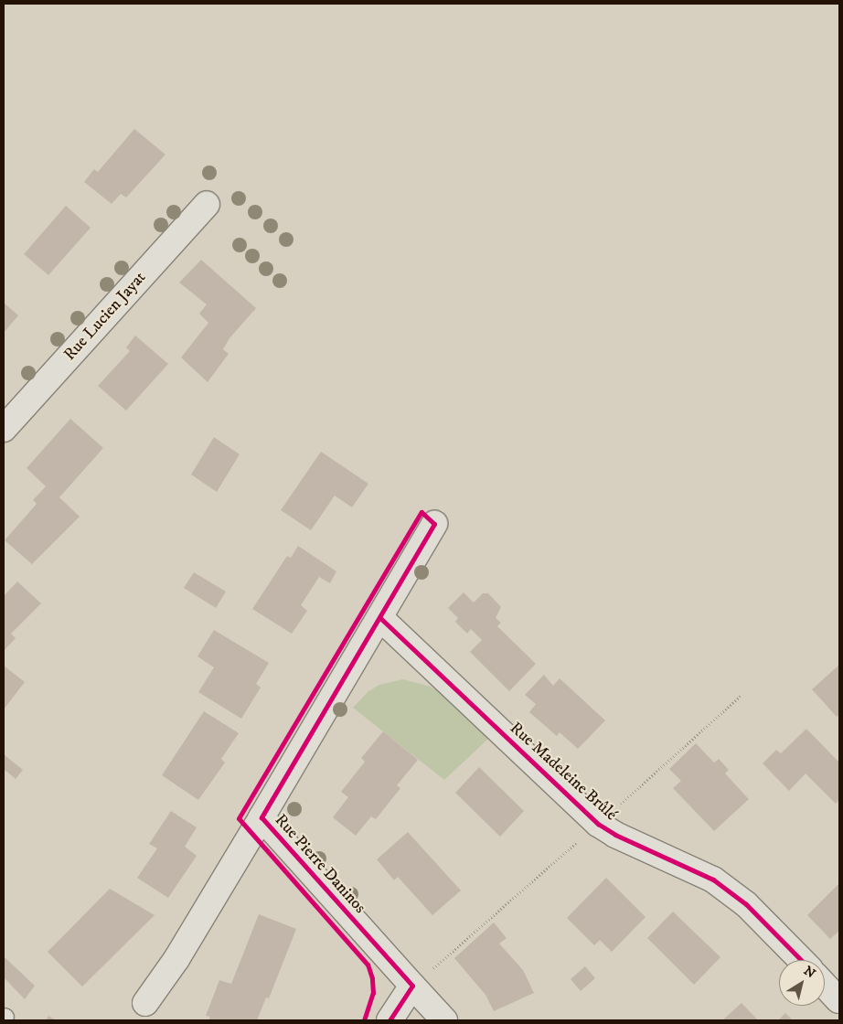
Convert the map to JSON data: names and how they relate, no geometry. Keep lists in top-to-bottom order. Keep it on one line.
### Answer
{"streets":{"street":["Rue Lucien Jayat","Rue Madeleine Brûlé","Rue Pierre Daninos"]},"crossings":[["Rue Madeleine Brûlé","Rue Pierre Daninos"]],"north":"top right"}
